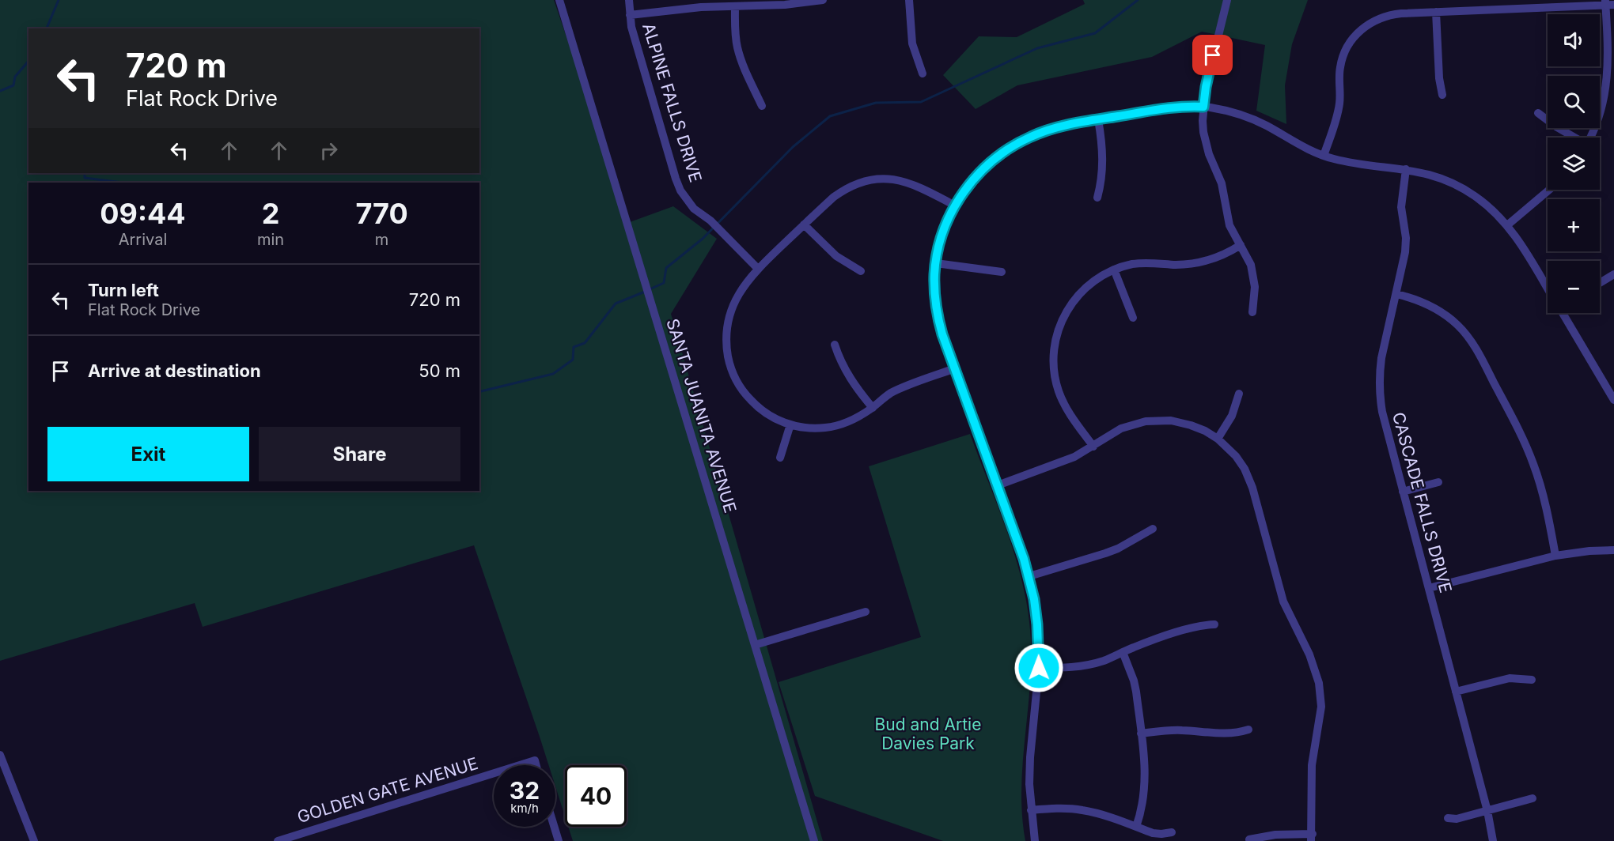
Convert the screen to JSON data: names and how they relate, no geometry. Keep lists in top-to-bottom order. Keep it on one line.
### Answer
{"streets":{"street":["ALPINE FALLS DRIVE","SANTA JUANITA AVENUE","CASCADE FALLS DRIVE","GOLDEN GATE AVENUE"]},"parks":["Bud and Artie Davies Park"],"page":{"map_buttons":["+","−"],"turn":["720 m","Flat Rock Drive"],"eta":["09:44","Arrival","2","min","770","m"],"list":[{"name":"Turn left","note":"Flat Rock Drive","value":"720 m"},{"name":"Arrive at destination","value":"50 m"}],"buttons":["Exit","Share"],"speed":"32 km/h","limit":"40"}}
